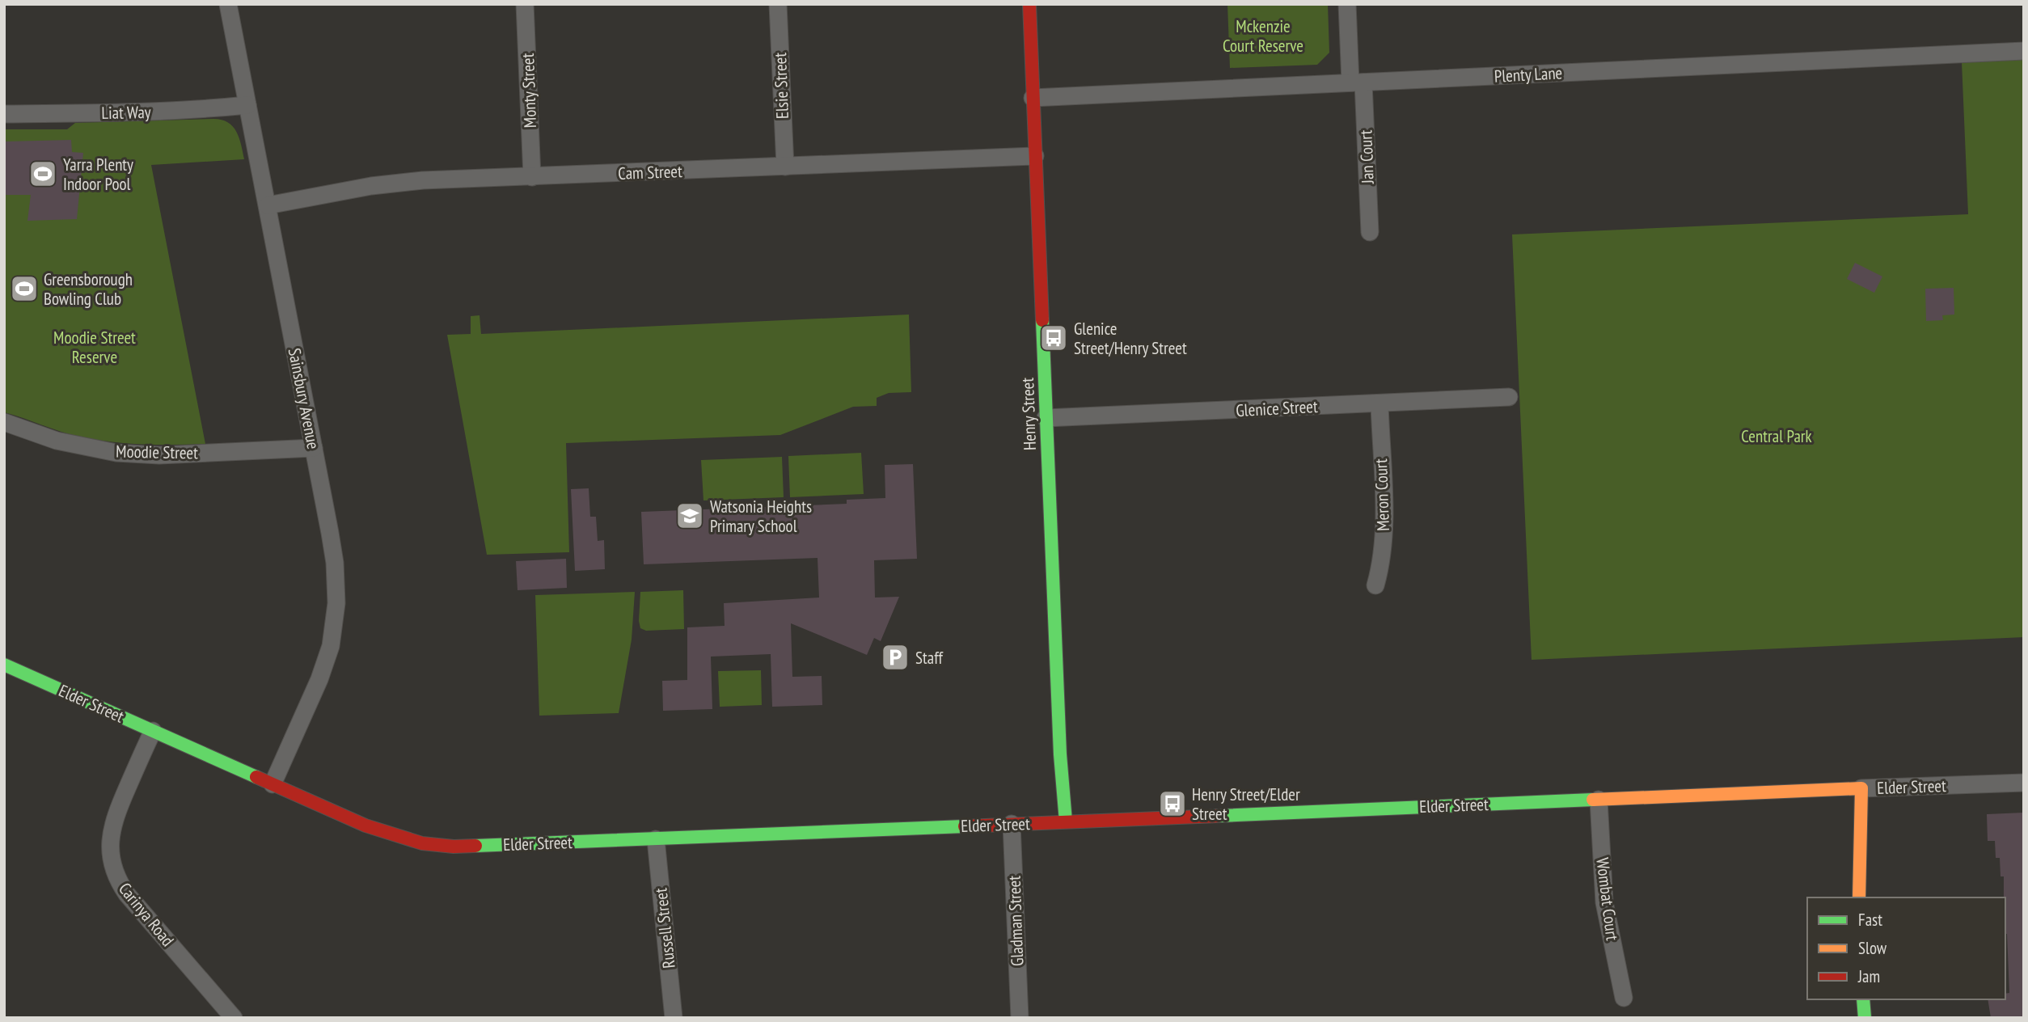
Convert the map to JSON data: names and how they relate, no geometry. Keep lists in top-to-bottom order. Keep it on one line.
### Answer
{"streets":{"street":["Plenty Lane","Elsie Street","Monty Street","Liat Way","Jan Court","Cam Street","Sainsbury Avenue","Glenice Street","Henry Street","Moodie Street","Meron Court","Elder Street","Wombat Court","Carinya Road","Gladman Street","Russell Street"]},"crossings":[["Plenty Lane","Jan Court"],["Plenty Lane","Henry Street"],["Elsie Street","Cam Street"],["Monty Street","Cam Street"],["Liat Way","Sainsbury Avenue"],["Cam Street","Sainsbury Avenue"],["Cam Street","Henry Street"],["Sainsbury Avenue","Moodie Street"],["Sainsbury Avenue","Elder Street"],["Glenice Street","Henry Street"],["Glenice Street","Meron Court"],["Henry Street","Elder Street"],["Elder Street","Wombat Court"],["Elder Street","Carinya Road"],["Elder Street","Gladman Street"],["Elder Street","Russell Street"]],"parks":["Mckenzie Court Reserve","Moodie Street Reserve","Central Park"],"places":{"sports":["Yarra Plenty Indoor Pool","Greensborough Bowling Club"],"bus stop":["Glenice Street/Henry Street","Henry Street/Elder Street"],"school or university":["Watsonia Heights Primary School"],"parking":["Staff"]},"legend":["Fast","Slow","Jam"]}
